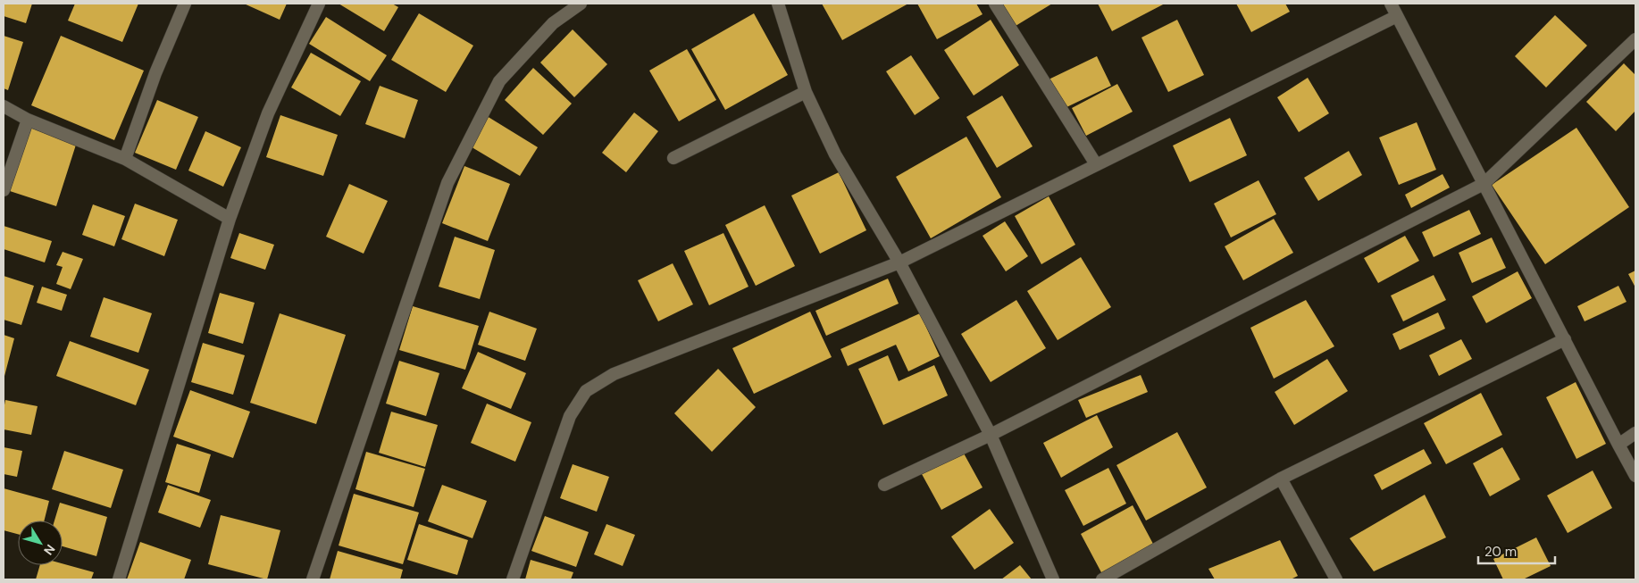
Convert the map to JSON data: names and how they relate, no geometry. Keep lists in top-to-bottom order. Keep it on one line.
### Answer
{"scale_bar":"20 m","north":"bottom right"}
